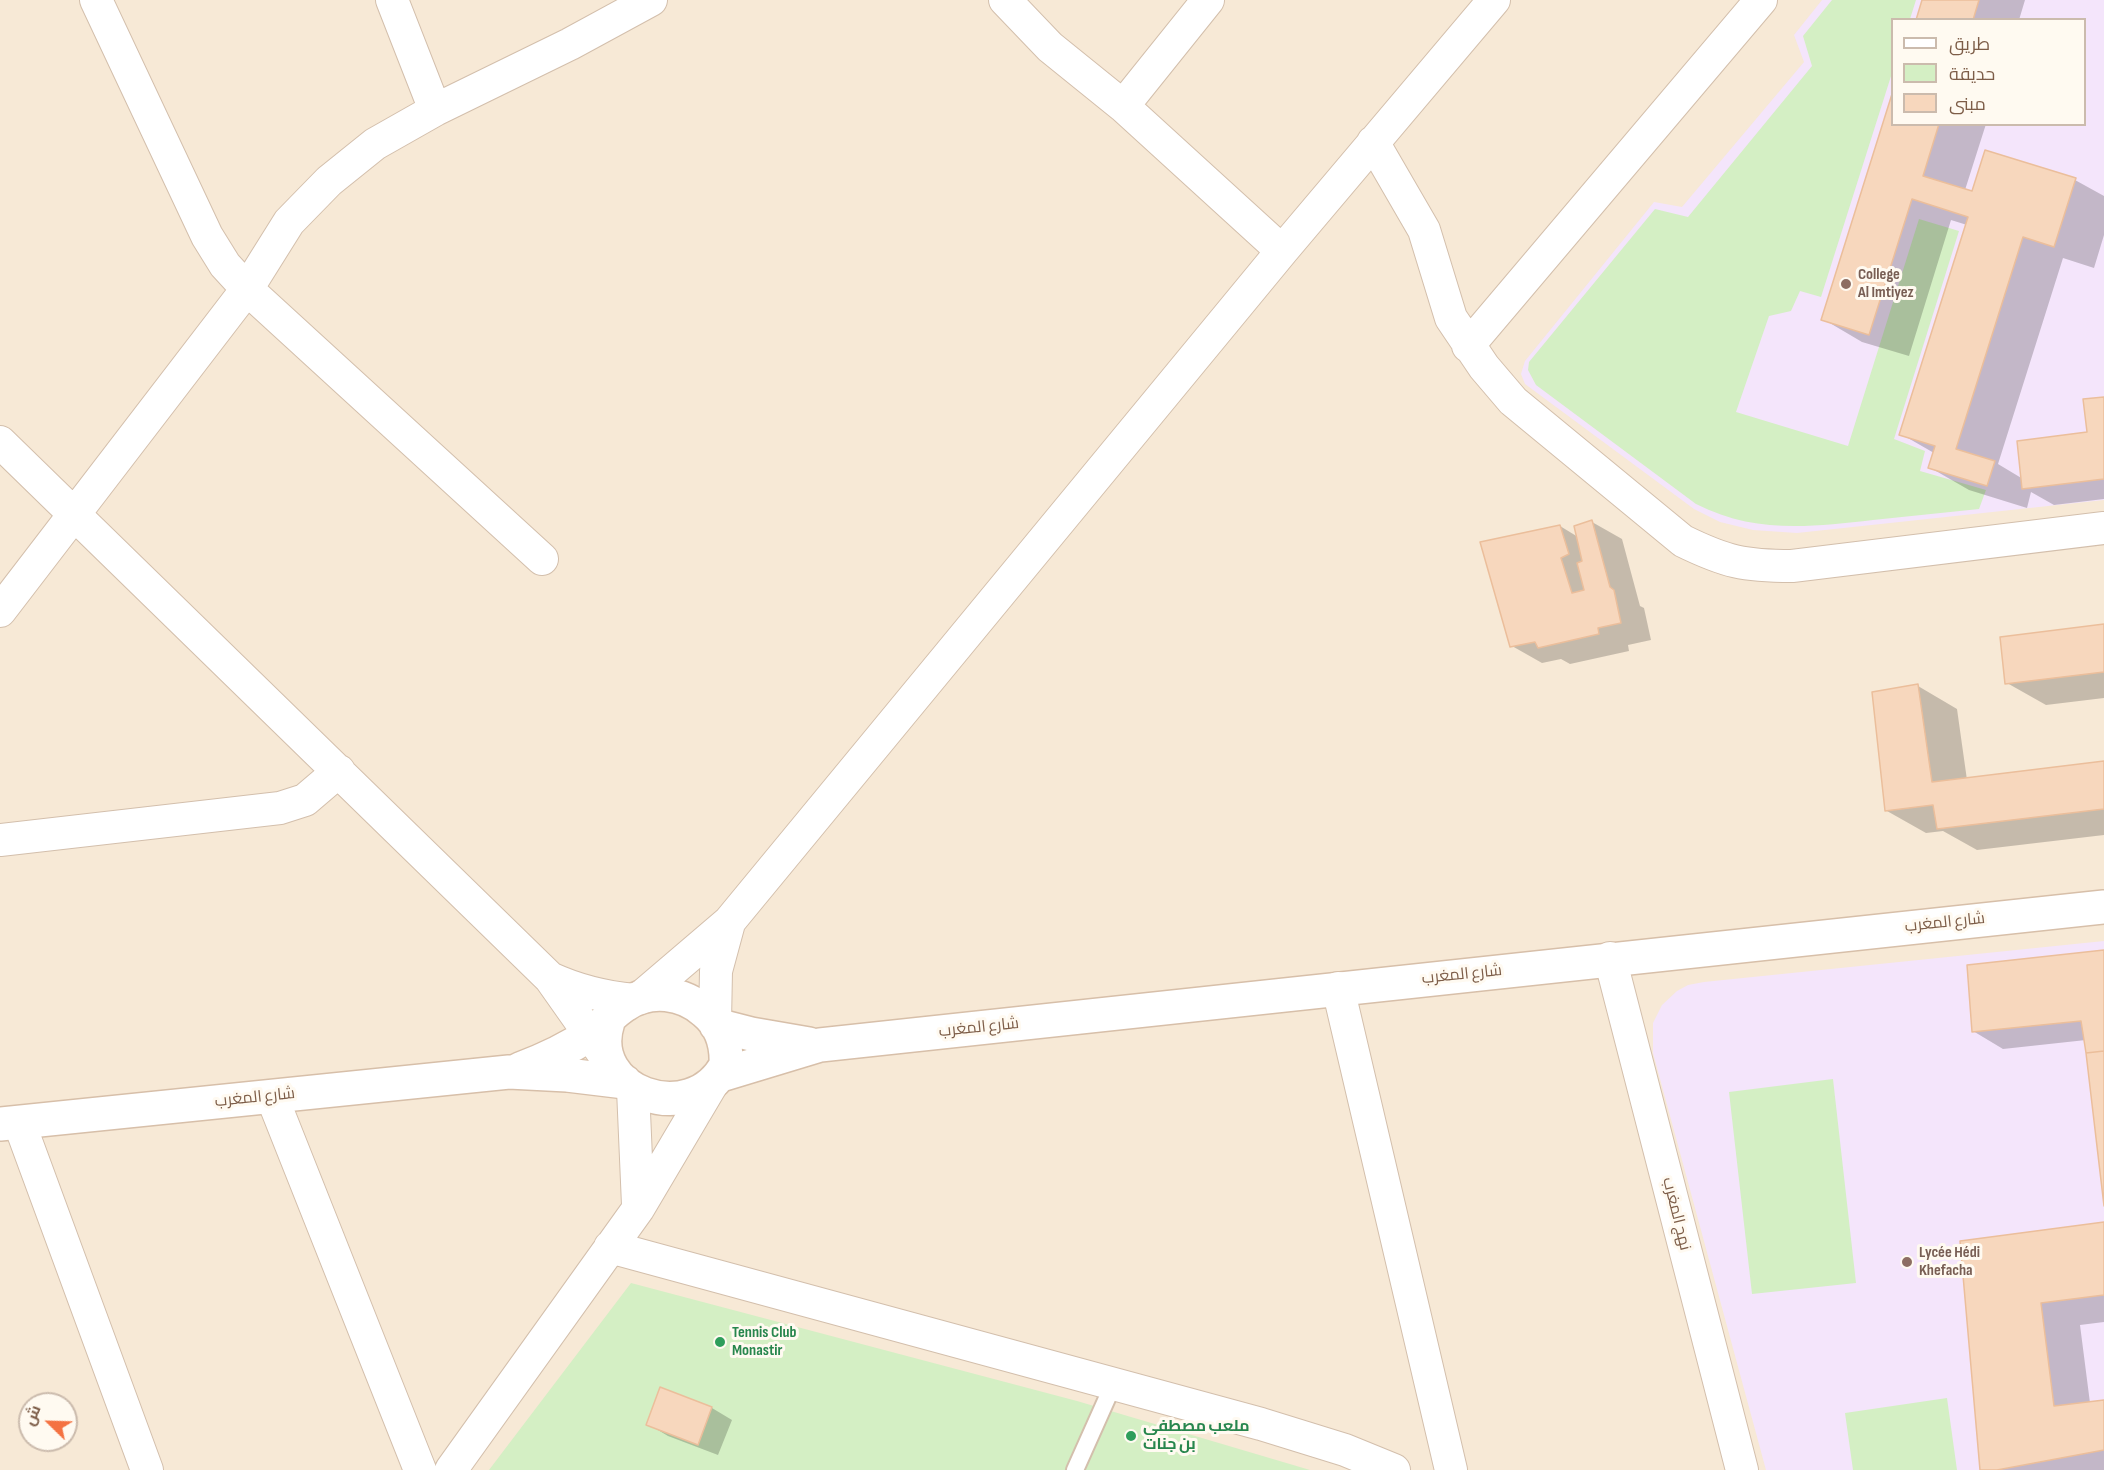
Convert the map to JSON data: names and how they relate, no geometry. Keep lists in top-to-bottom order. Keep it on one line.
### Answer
{"streets":{"main road":["شارع المغرب"],"street":["نهج المغرب"]},"crossings":[["شارع المغرب","نهج المغرب"]],"places":["College Al Imtiyez","Lycée Hédi Khefacha","Tennis Club Monastir","ملعب مصطفى بن جنات"],"legend":["طريق","حديقة","مبنى"],"north":"top left"}
